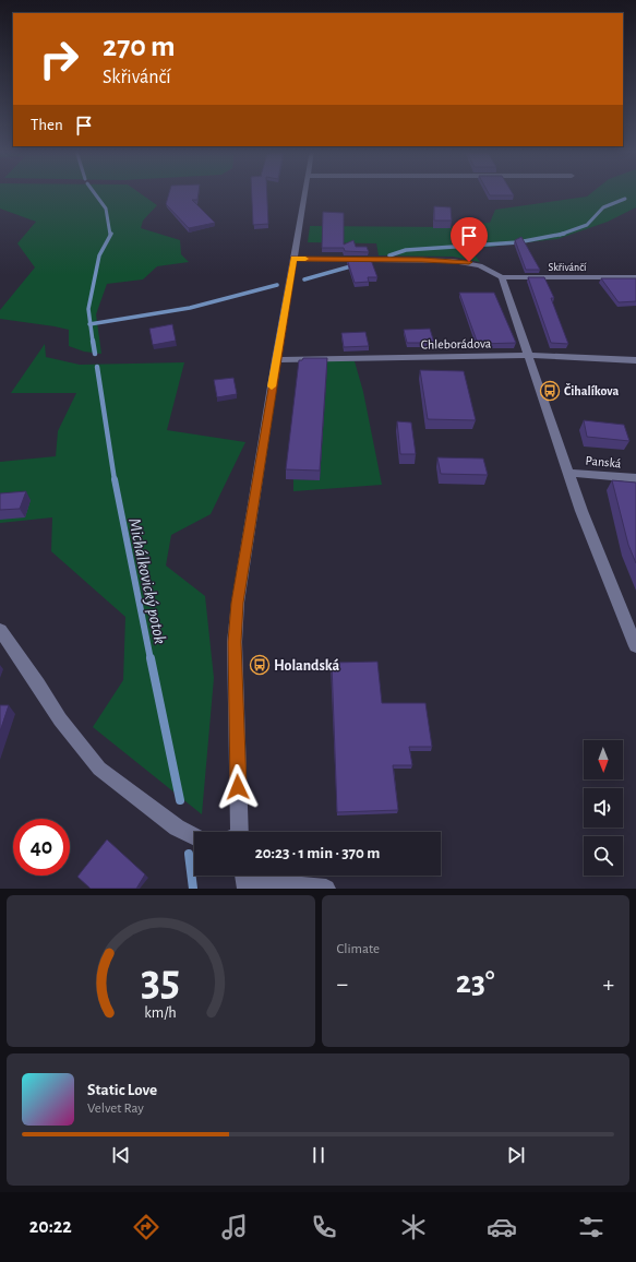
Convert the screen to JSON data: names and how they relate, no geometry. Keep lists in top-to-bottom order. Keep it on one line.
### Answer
{"streets":{"street":["Skřivánčí","Chleborádova","Panská"]},"water":["Michálkovický potok"],"places":{"bus stop":["Čihalíkova","Holandská"]},"north":"bottom","page":{"turn":["270 m","Skřivánčí"],"then":"Then","limit":"40","trip":"20:23 · 1 min · 370 m","tile":"Climate","heat":["−","23°","+"],"song":["Static Love","Velvet Ray"],"tabs":"20:22","gauge":["35","km/h"]}}
